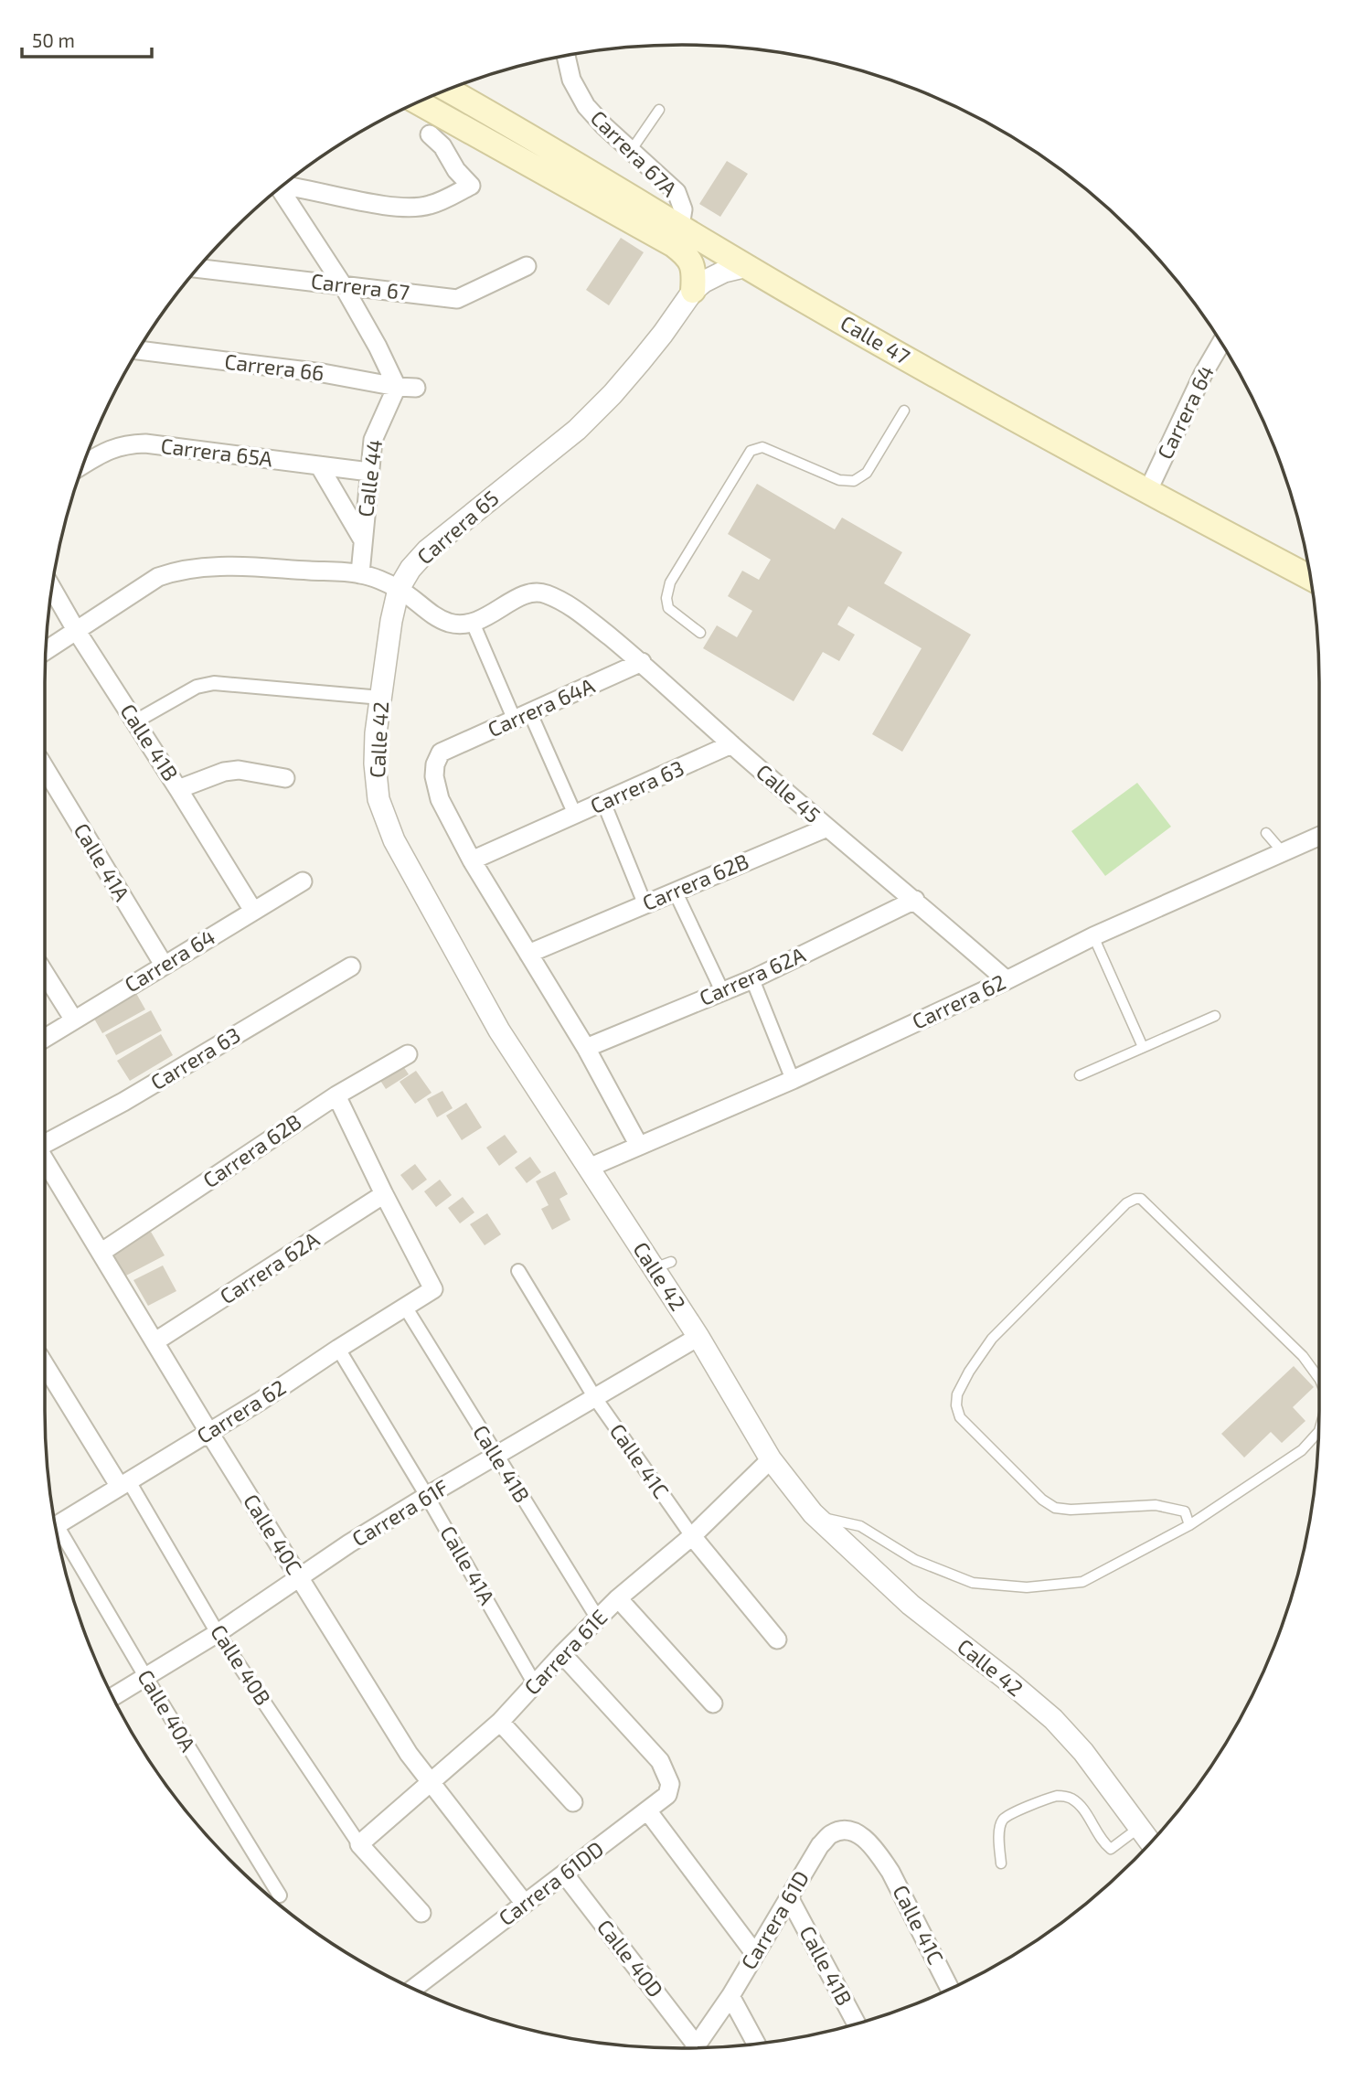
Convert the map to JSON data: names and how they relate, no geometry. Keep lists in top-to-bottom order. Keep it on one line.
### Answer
{"streets":{"main road":["Calle 47"],"street":["Carrera 67A","Carrera 67","Carrera 66","Carrera 64","Carrera 65A","Calle 44","Carrera 65","Carrera 64A","Calle 42","Calle 41B","Carrera 63","Calle 45","Calle 41A","Carrera 62B","Carrera 62A","Carrera 62","Calle 41C","Carrera 61F","Calle 40C","Carrera 61E","Calle 40B","Calle 40A","Carrera 61DD","Carrera 61D","Calle 40D"]},"crossings":[["Carrera 67A","Calle 47"],["Calle 47","Carrera 64"],["Calle 47","Carrera 65"],["Carrera 66","Calle 44"],["Carrera 64","Calle 41B"],["Carrera 64","Calle 41A"],["Carrera 65A","Calle 44"],["Carrera 65","Calle 42"],["Carrera 64A","Carrera 63"],["Carrera 64A","Calle 45"],["Calle 42","Carrera 62"],["Calle 42","Carrera 61F"],["Calle 42","Carrera 61E"],["Calle 41B","Carrera 62"],["Calle 41B","Carrera 61F"],["Calle 41B","Carrera 61E"],["Calle 41B","Carrera 61D"],["Carrera 63","Calle 45"],["Calle 45","Carrera 62B"],["Calle 45","Carrera 62A"],["Calle 45","Carrera 62"],["Calle 41A","Carrera 62"],["Calle 41A","Carrera 61F"],["Calle 41A","Carrera 61E"],["Carrera 62B","Calle 40C"],["Carrera 62A","Carrera 62"],["Carrera 62A","Calle 40C"],["Carrera 62","Calle 40C"],["Carrera 62","Calle 40B"],["Calle 41C","Carrera 61F"],["Calle 41C","Carrera 61E"],["Calle 41C","Carrera 61D"],["Carrera 61F","Calle 40C"],["Carrera 61F","Calle 40B"],["Carrera 61F","Calle 40A"],["Calle 40C","Carrera 61E"],["Calle 40C","Carrera 61DD"],["Carrera 61E","Calle 40B"],["Carrera 61E","Carrera 61DD"],["Carrera 61DD","Calle 40D"]],"scale_bar":"50 m"}
